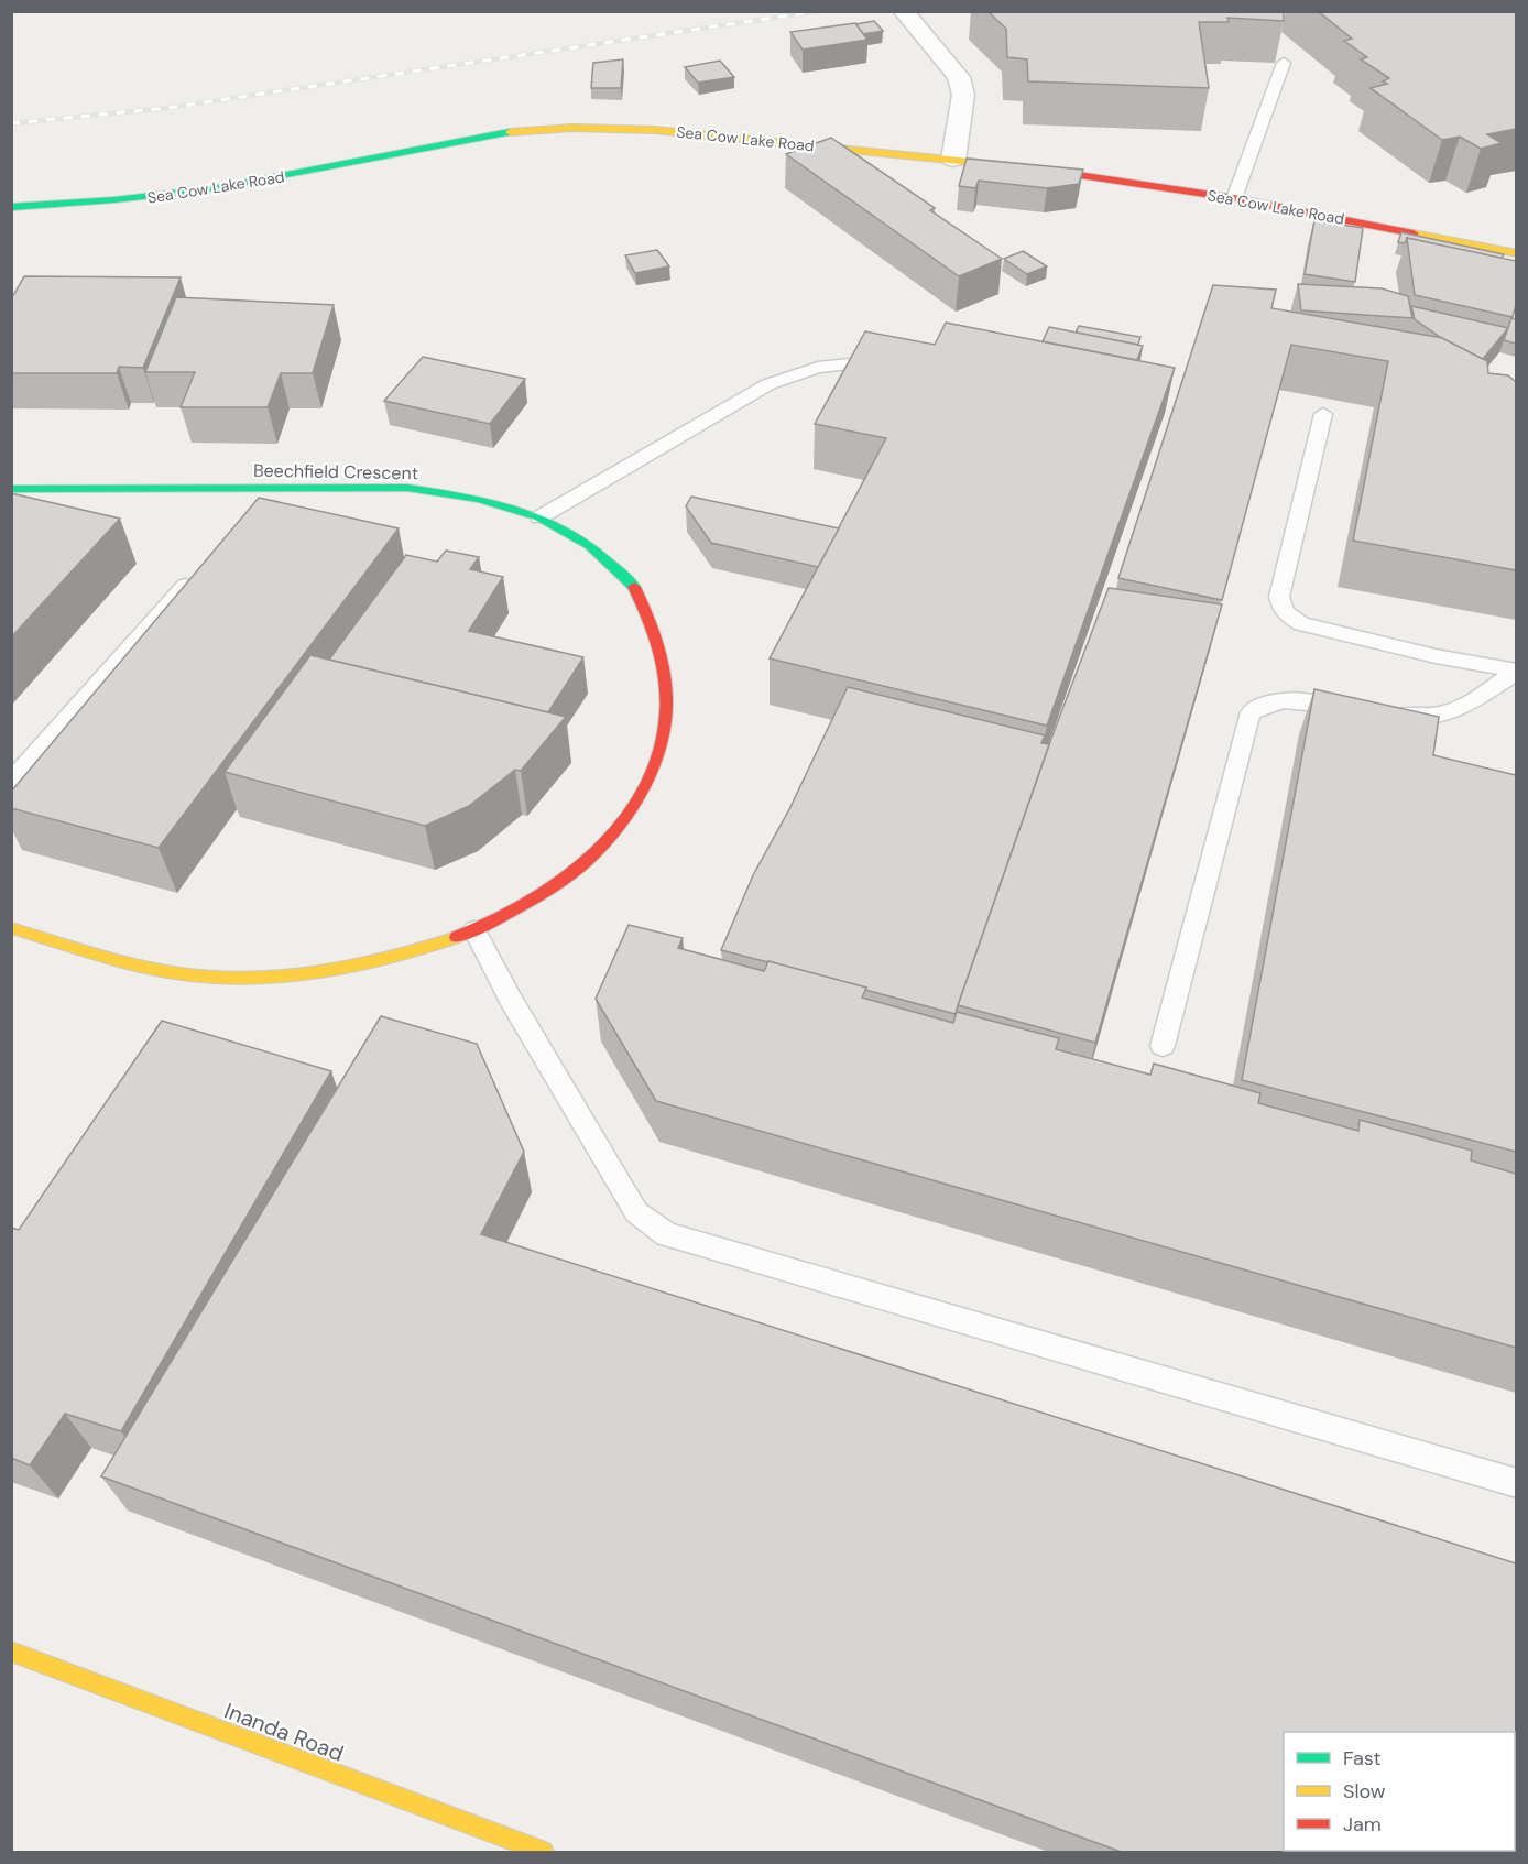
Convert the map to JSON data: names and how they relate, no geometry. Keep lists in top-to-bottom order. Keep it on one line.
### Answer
{"streets":{"street":["Sea Cow Lake Road","Beechfield Crescent","Inanda Road"]},"legend":["Fast","Slow","Jam"]}
